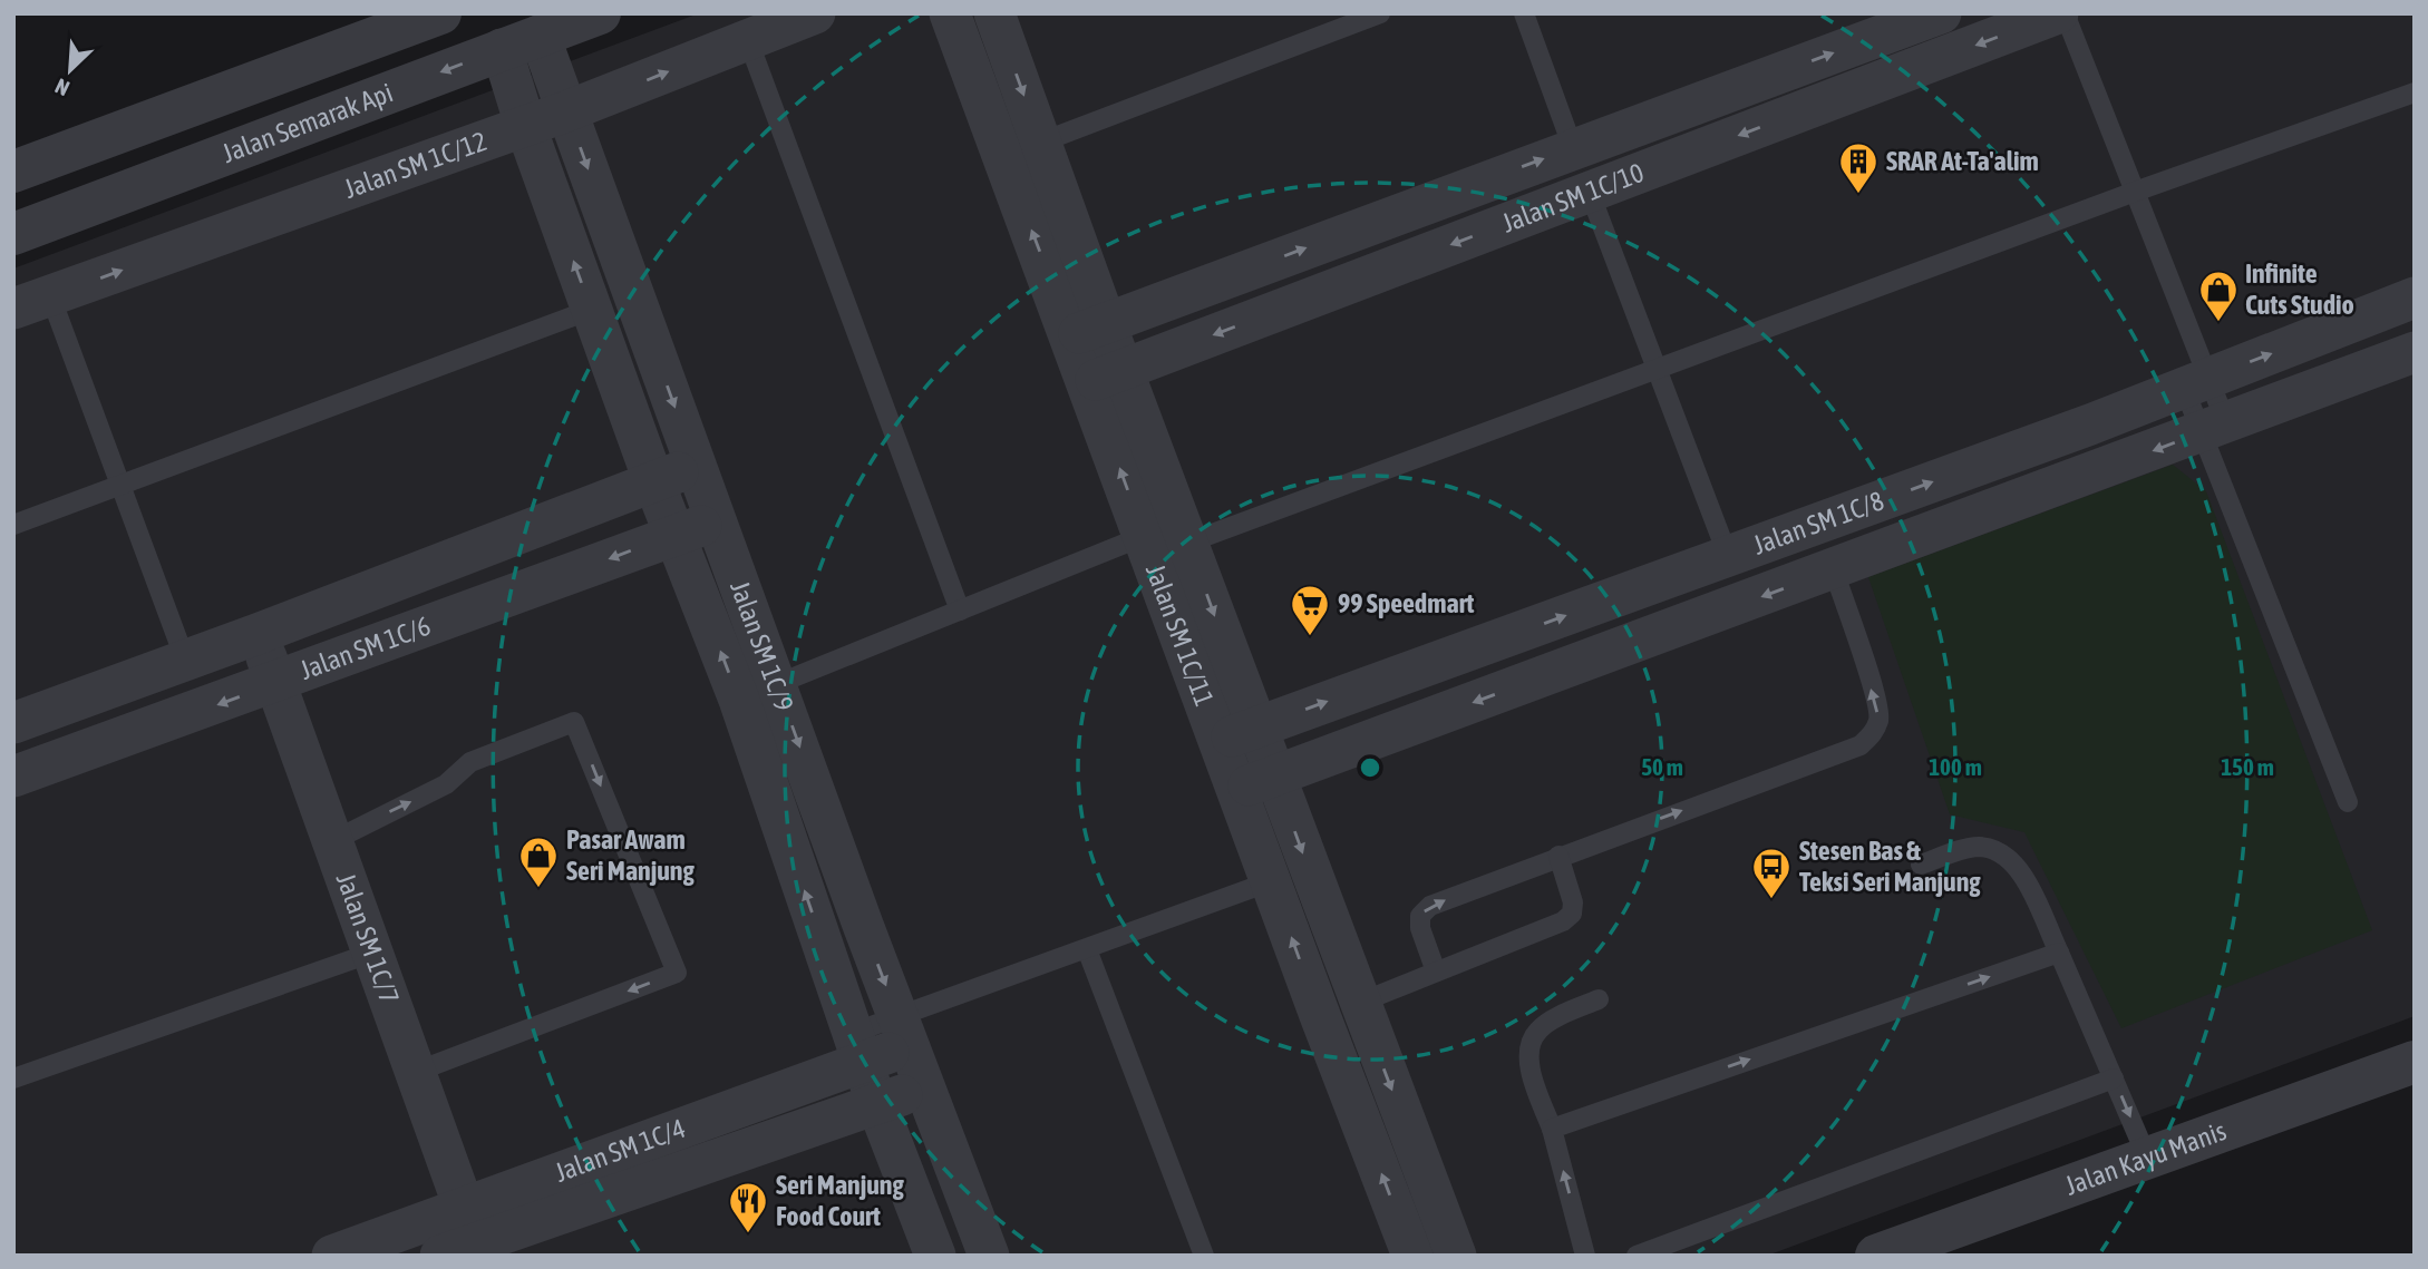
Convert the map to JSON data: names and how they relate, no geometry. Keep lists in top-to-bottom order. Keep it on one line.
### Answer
{"streets":{"street":["Jalan Semarak Api","Jalan SM 1C/12","Jalan SM 1C/10","Jalan SM 1C/8","Jalan SM 1C/11","Jalan SM 1C/9","Jalan SM 1C/6","Jalan SM 1C/7","Jalan SM 1C/4","Jalan Kayu Manis"]},"crossings":[["Jalan Semarak Api","Jalan SM 1C/9"],["Jalan SM 1C/12","Jalan SM 1C/9"],["Jalan SM 1C/10","Jalan SM 1C/11"],["Jalan SM 1C/8","Jalan SM 1C/11"],["Jalan SM 1C/9","Jalan SM 1C/6"],["Jalan SM 1C/9","Jalan SM 1C/4"],["Jalan SM 1C/6","Jalan SM 1C/7"],["Jalan SM 1C/7","Jalan SM 1C/4"]],"one_way":["Jalan SM 1C/12"],"places":{"building":["SRAR At-Ta'alim"],"shop":["Infinite Cuts Studio","Pasar Awam Seri Manjung"],"supermarket":["99 Speedmart"],"bus stop":["Stesen Bas & Teksi Seri Manjung"],"restaurant":["Seri Manjung Food Court"]},"north":"bottom left","rings":["50 m","100 m","150 m"]}
